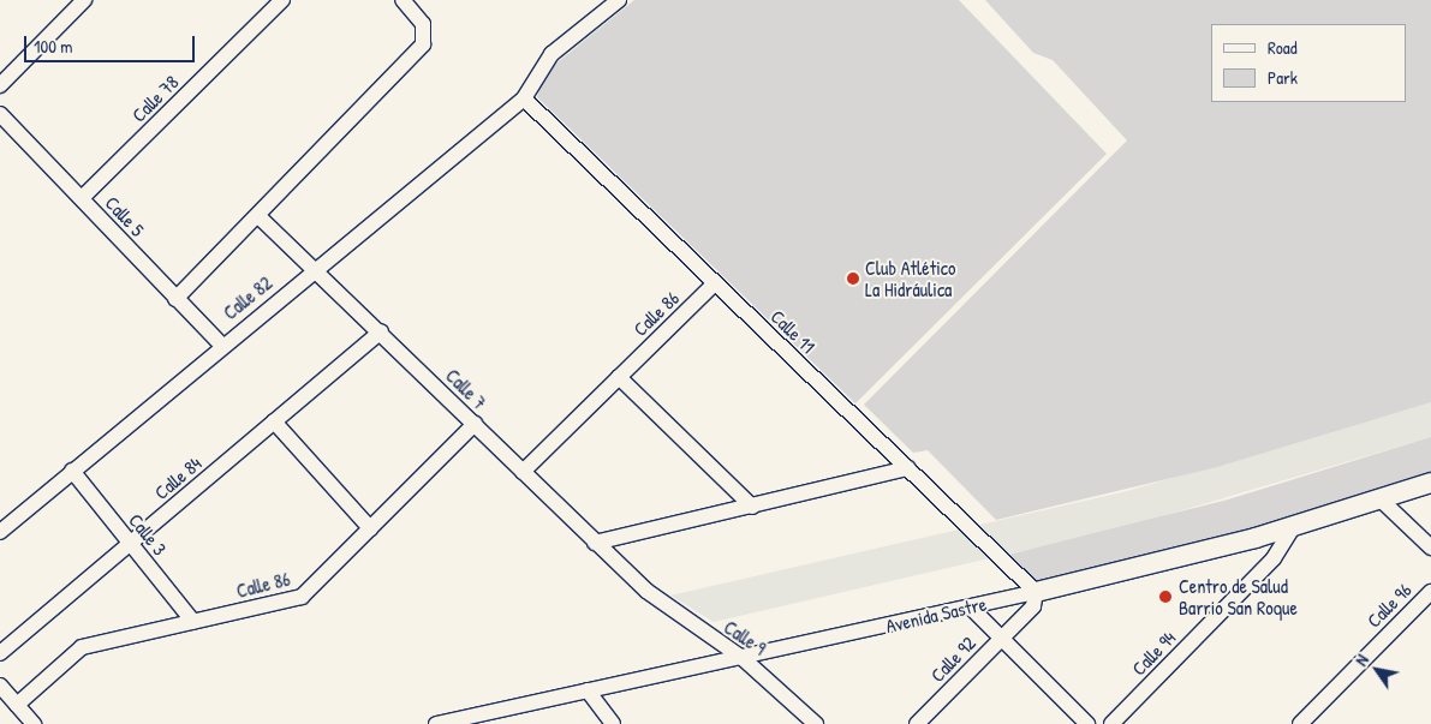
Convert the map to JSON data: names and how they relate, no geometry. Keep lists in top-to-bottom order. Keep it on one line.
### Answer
{"streets":{"main road":["Avenida Sastre"],"street":["Calle 78","Calle 5","Calle 82","Calle 86","Calle 11","Calle 7","Calle 84","Calle 3","Calle 96","Calle 9","Calle 94","Calle 92"]},"crossings":[["Calle 78","Calle 5"],["Calle 5","Calle 82"],["Calle 82","Calle 11"],["Calle 82","Calle 7"],["Calle 82","Calle 3"],["Calle 86","Calle 11"],["Calle 86","Calle 7"],["Calle 86","Calle 3"],["Calle 11","Avenida Sastre"],["Calle 11","Calle 92"],["Calle 7","Calle 84"],["Calle 7","Calle 9"],["Calle 84","Calle 3"],["Avenida Sastre","Calle 9"],["Avenida Sastre","Calle 94"],["Avenida Sastre","Calle 92"]],"places":["Club Atlético La Hidráulica","Centro de Salud Barrio San Roque"],"legend":["Road","Park"],"scale_bar":"100 m","north":"top left"}
